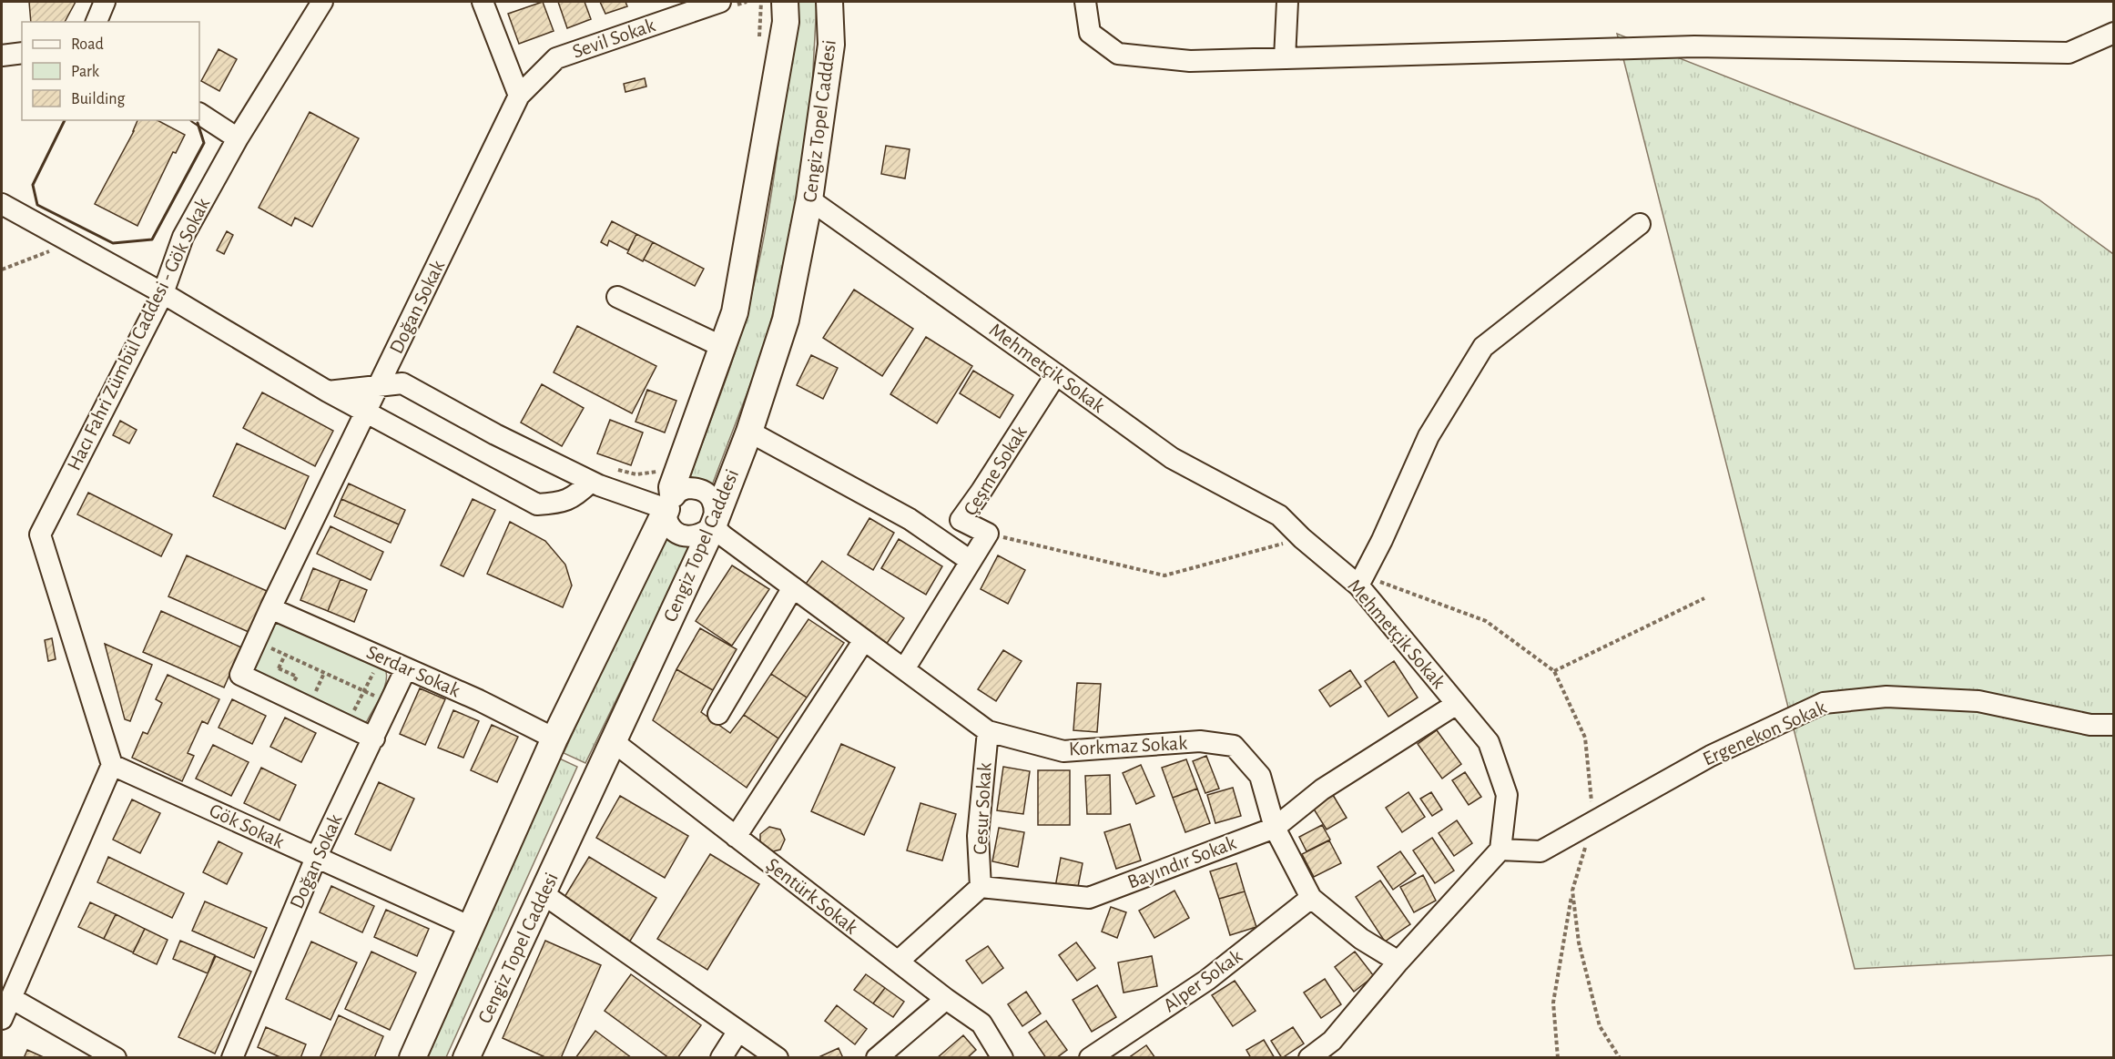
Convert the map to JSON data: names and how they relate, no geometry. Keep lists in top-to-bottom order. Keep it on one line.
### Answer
{"streets":{"main road":["Cengiz Topel Caddesi"],"street":["Sevil Sokak","Doğan Sokak","Hacı Fahri Zümbül Caddesi - Gök Sokak","Mehmetçik Sokak","Çeşme Sokak","Serdar Sokak","Ergenekon Sokak","Korkmaz Sokak","Cesur Sokak","Gök Sokak","Bayındır Sokak","Şentürk Sokak","Alper Sokak"]},"crossings":[["Sevil Sokak","Doğan Sokak"],["Cengiz Topel Caddesi","Mehmetçik Sokak"],["Cengiz Topel Caddesi","Korkmaz Sokak"],["Cengiz Topel Caddesi","Şentürk Sokak"],["Doğan Sokak","Serdar Sokak"],["Doğan Sokak","Gök Sokak"],["Hacı Fahri Zümbül Caddesi - Gök Sokak","Gök Sokak"],["Mehmetçik Sokak","Çeşme Sokak"],["Mehmetçik Sokak","Ergenekon Sokak"],["Mehmetçik Sokak","Bayındır Sokak"],["Çeşme Sokak","Korkmaz Sokak"],["Korkmaz Sokak","Cesur Sokak"],["Korkmaz Sokak","Bayındır Sokak"],["Korkmaz Sokak","Alper Sokak"],["Cesur Sokak","Bayındır Sokak"]],"legend":["Road","Park","Building"]}
